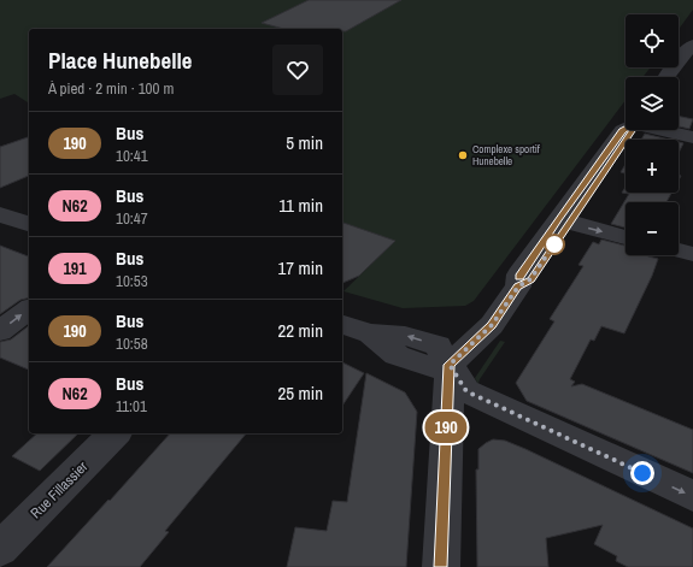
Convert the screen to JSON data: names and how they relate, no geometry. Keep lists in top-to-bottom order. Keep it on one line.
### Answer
{"streets":{"street":["Rue Fillassier"]},"places":["Complexe sportif Hunebelle"],"lines":["bus line 190"],"page":{"on_map":"190","map_buttons":["+","−"],"heading":["Place Hunebelle","À pied · 2 min · 100 m"],"list":[{"mark":"190","name":"Bus","note":"10:41","value":"5 min"},{"mark":"N62","name":"Bus","note":"10:47","value":"11 min"},{"mark":"191","name":"Bus","note":"10:53","value":"17 min"},{"mark":"190","name":"Bus","note":"10:58","value":"22 min"},{"mark":"N62","name":"Bus","note":"11:01","value":"25 min"}]}}
